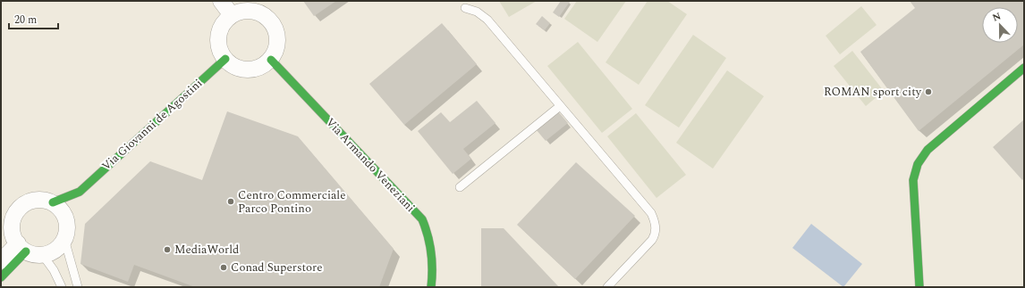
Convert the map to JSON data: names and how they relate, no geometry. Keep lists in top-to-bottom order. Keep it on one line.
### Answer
{"streets":{"street":["Via Giovanni de Agostini","Via Armando Veneziani"]},"crossings":[["Via Giovanni de Agostini","Via Armando Veneziani"]],"places":["ROMAN sport city","Centro Commerciale Parco Pontino","MediaWorld","Conad Superstore"],"scale_bar":"20 m","north":"top"}
